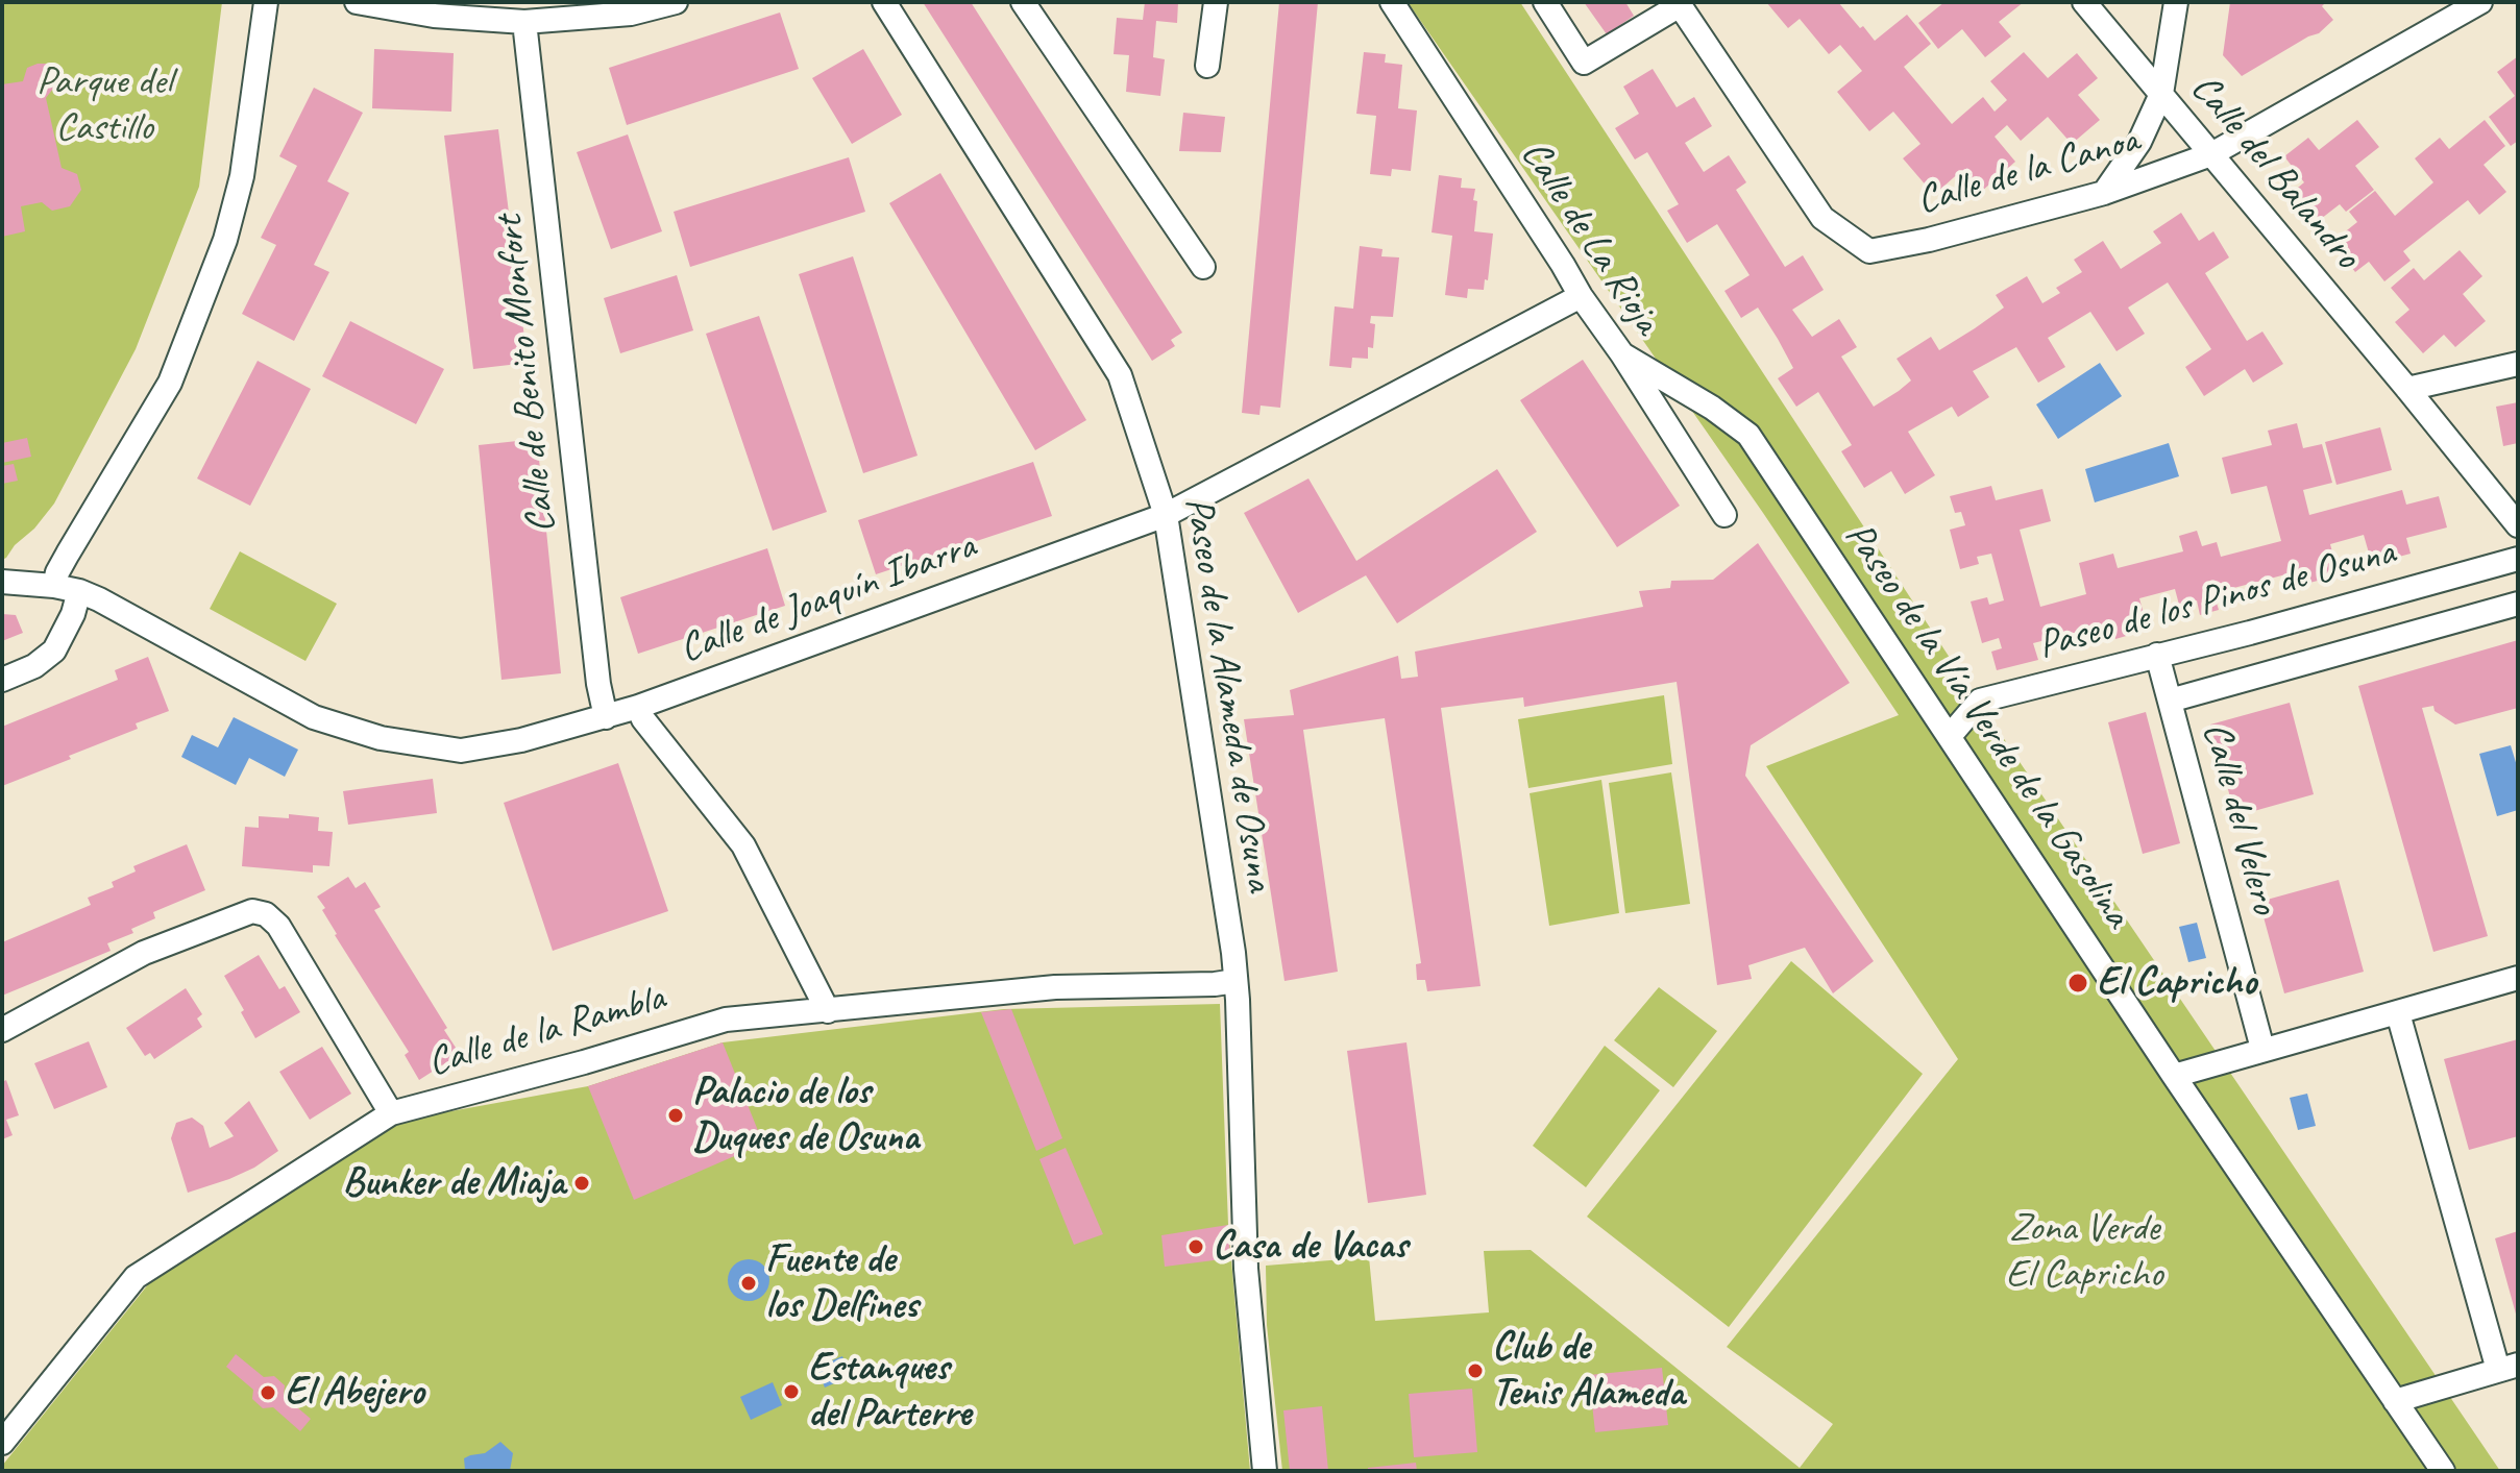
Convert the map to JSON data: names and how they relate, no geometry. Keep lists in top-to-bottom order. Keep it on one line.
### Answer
{"streets":{"street":["Calle de la Canoa","Calle del Balandro","Calle de La Rioja","Calle de Benito Monfort","Calle de Joaquín Ibarra","Paseo de los Pinos de Osuna","Paseo de la Alameda de Osuna","Paseo de la Vía Verde de la Gasolina","Calle del Velero","Calle de la Rambla"]},"crossings":[["Calle de la Canoa","Calle del Balandro"],["Calle de La Rioja","Calle de Joaquín Ibarra"],["Calle de La Rioja","Paseo de la Vía Verde de la Gasolina"],["Calle de Benito Monfort","Calle de Joaquín Ibarra"],["Calle de Joaquín Ibarra","Paseo de la Alameda de Osuna"],["Paseo de los Pinos de Osuna","Paseo de la Vía Verde de la Gasolina"],["Paseo de los Pinos de Osuna","Calle del Velero"],["Paseo de la Alameda de Osuna","Calle de la Rambla"]],"parks":["Parque del Castillo","Zona Verde El Capricho"],"places":["El Capricho","Palacio de los Duques de Osuna","Bunker de Miaja","Casa de Vacas","Fuente de los Delfines","Club de Tenis Alameda","Estanques del Parterre","El Abejero"]}
